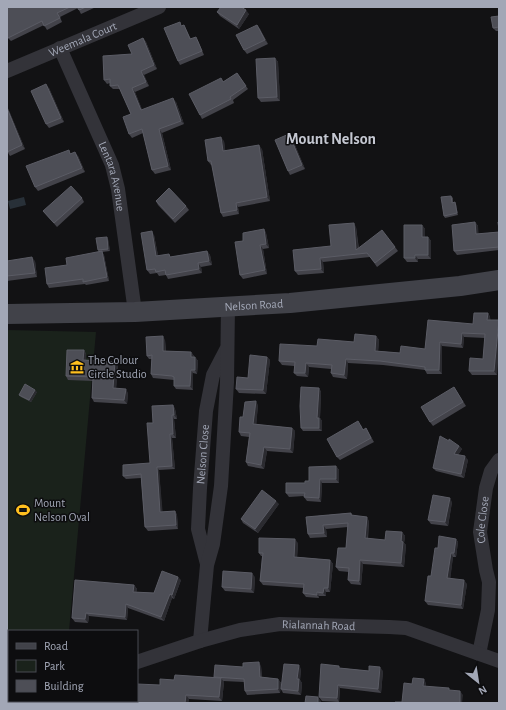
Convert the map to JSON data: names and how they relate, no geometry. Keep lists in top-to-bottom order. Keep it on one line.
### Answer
{"streets":{"main road":["Nelson Road"],"street":["Weemala Court","Lentara Avenue","Nelson Close","Cole Close","Rialannah Road"]},"crossings":[["Weemala Court","Lentara Avenue"],["Lentara Avenue","Nelson Road"],["Nelson Road","Nelson Close"],["Nelson Close","Rialannah Road"],["Cole Close","Rialannah Road"]],"districts":["Mount Nelson"],"places":{"museum":["The Colour Circle Studio"],"sports":["Mount Nelson Oval"]},"legend":["Road","Park","Building"],"north":"bottom right"}
